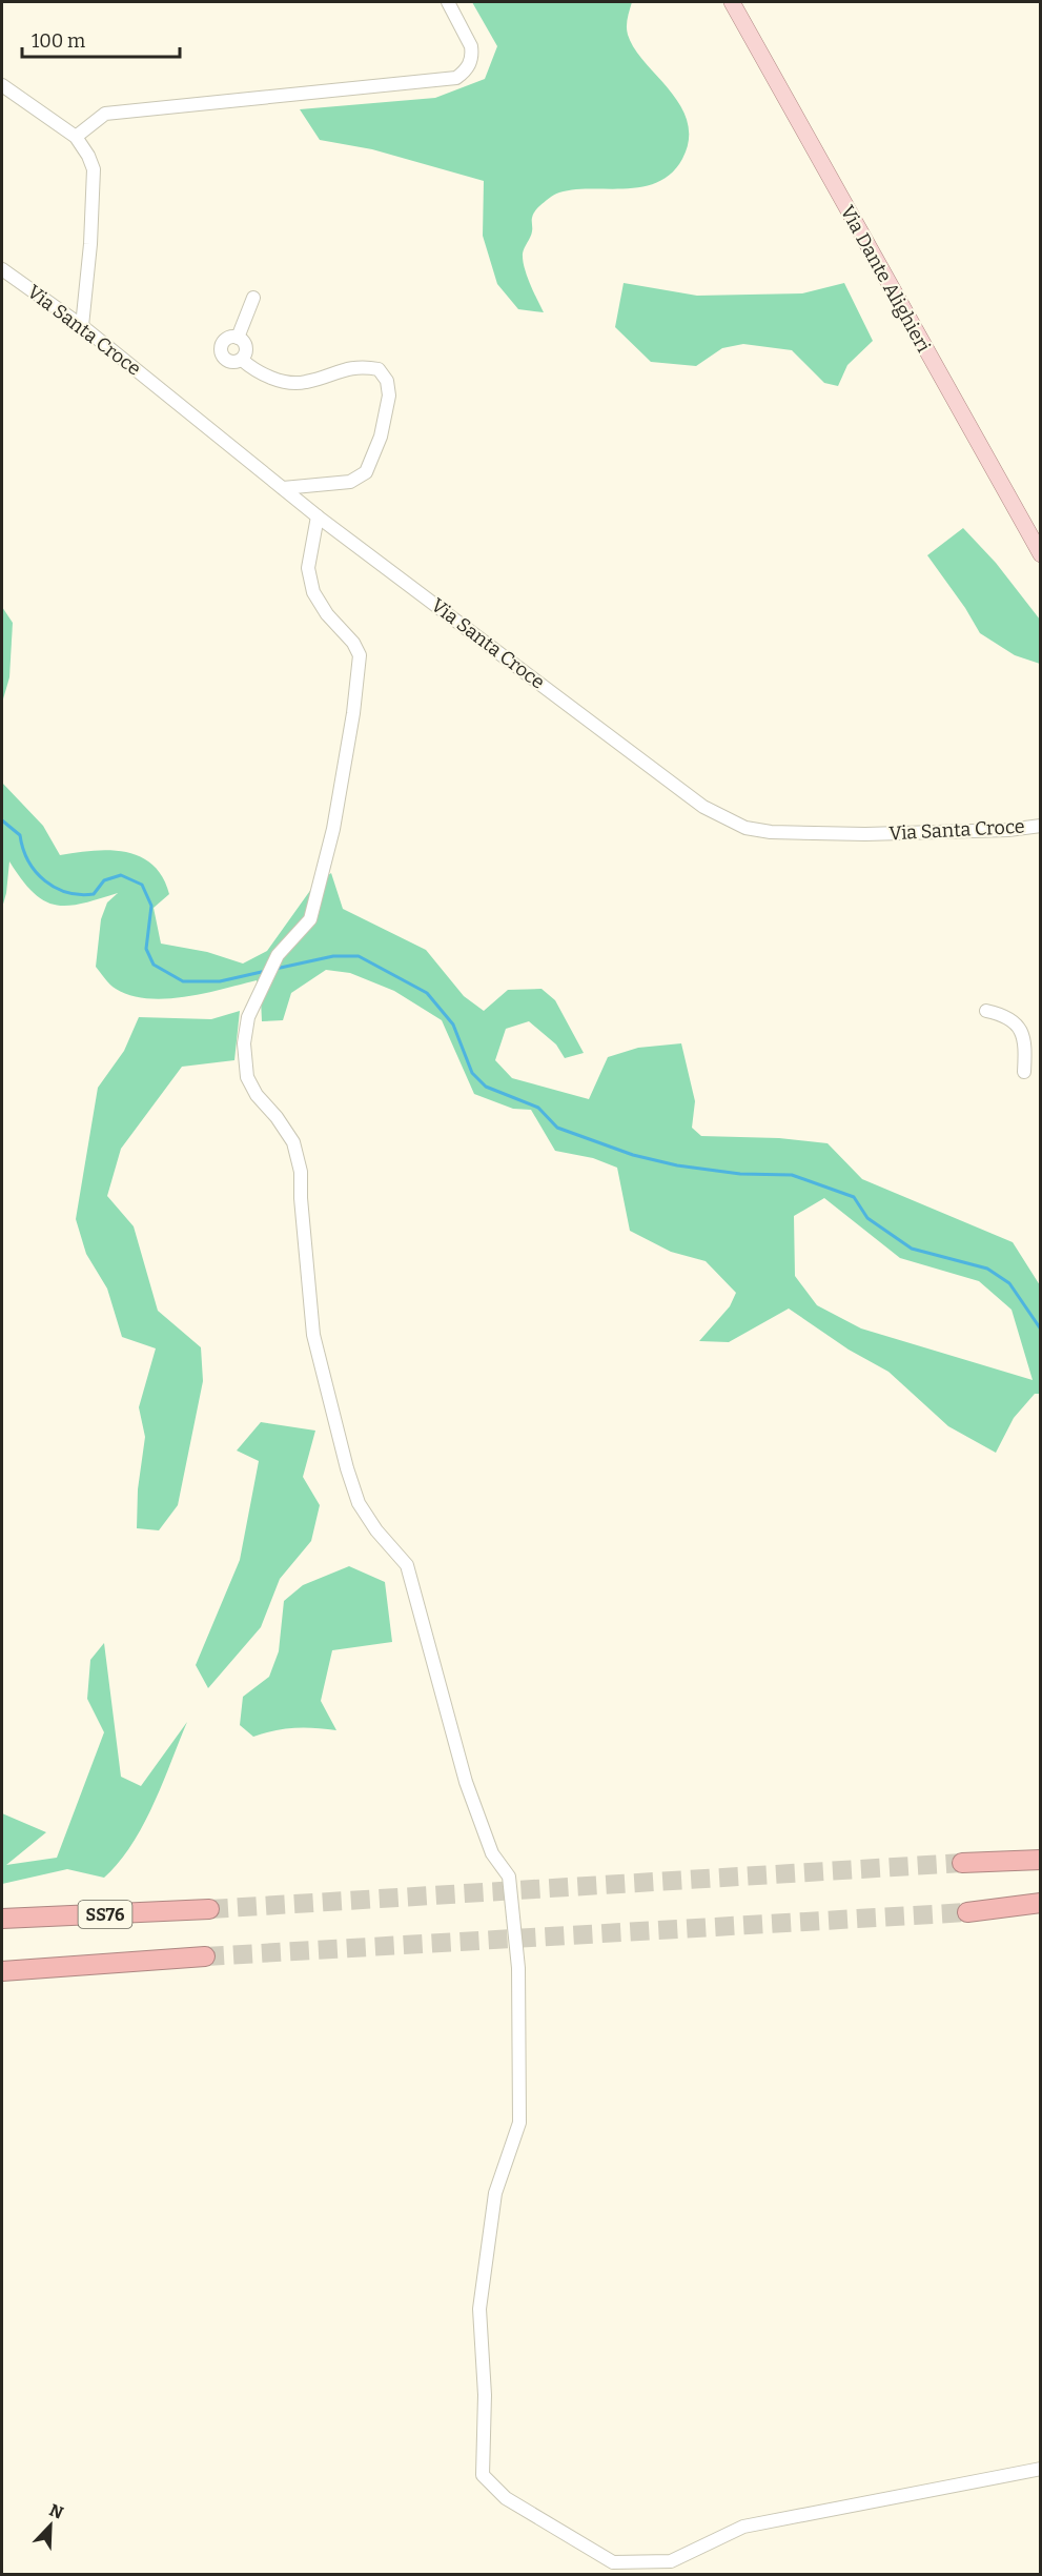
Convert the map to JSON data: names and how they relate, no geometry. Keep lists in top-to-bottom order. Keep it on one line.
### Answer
{"streets":{"highway":["SS76"],"main road":["Via Dante Alighieri"],"street":["Via Santa Croce"]},"scale_bar":"100 m","north":"top right"}
